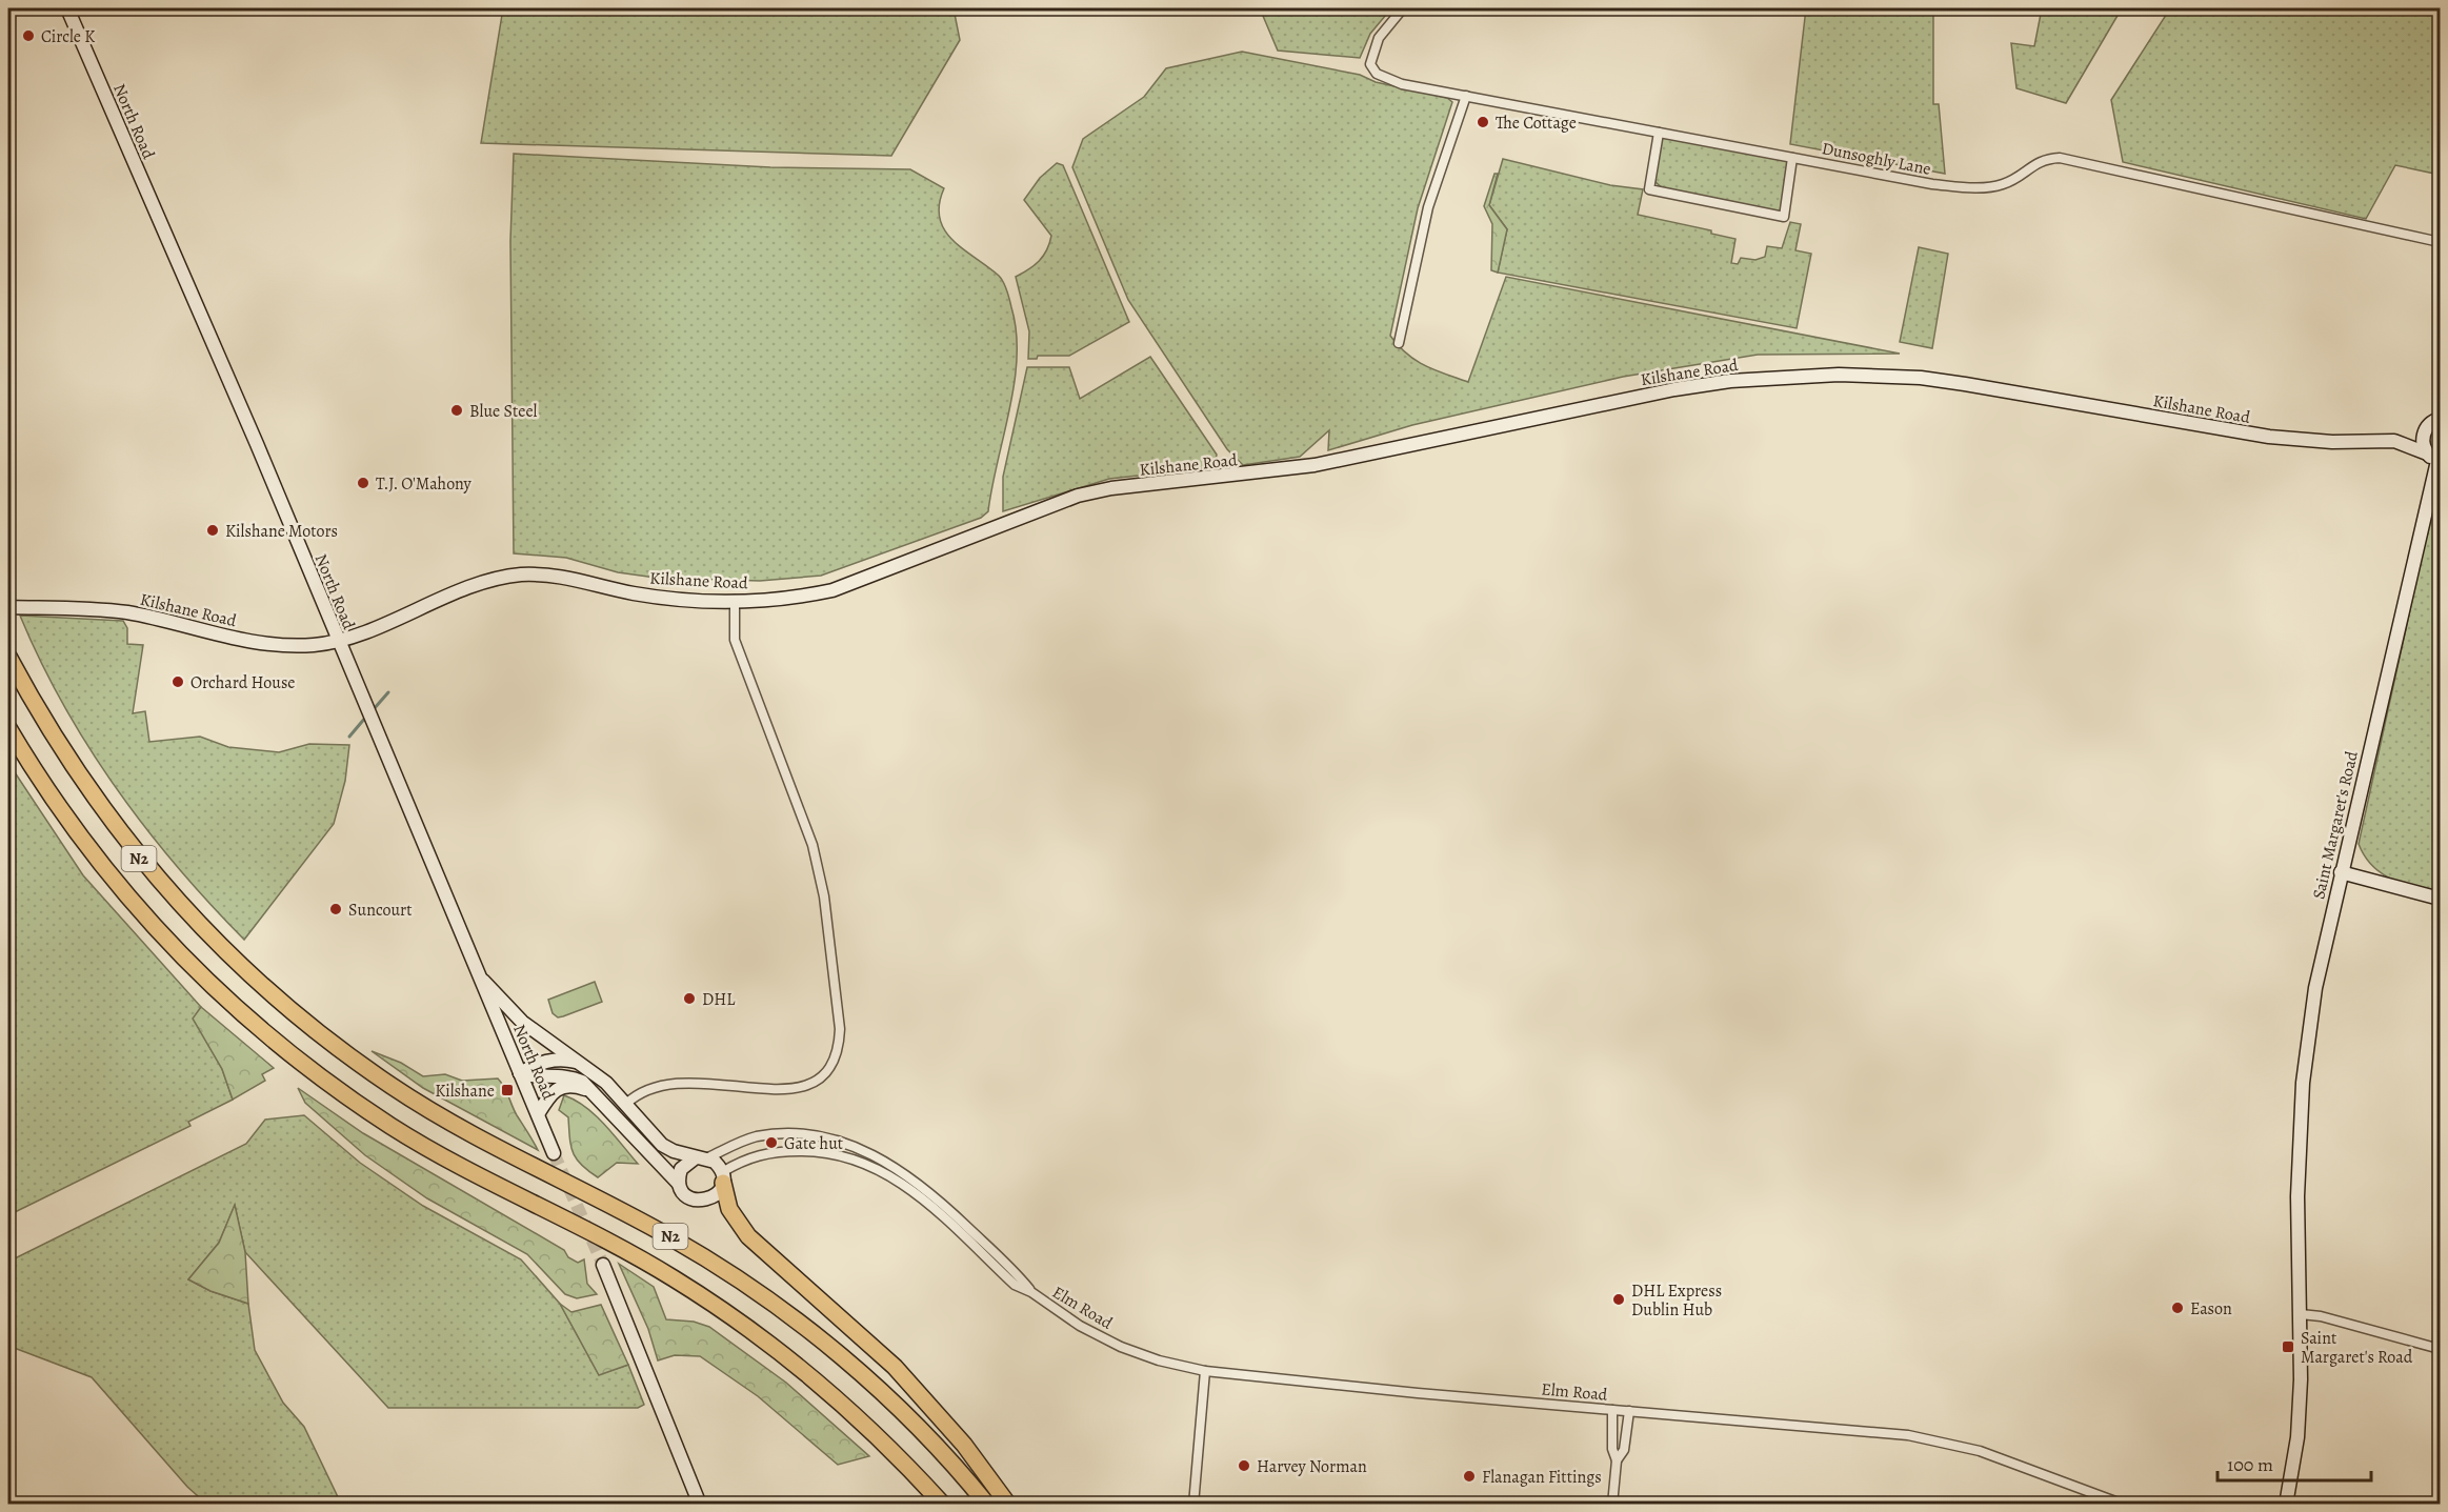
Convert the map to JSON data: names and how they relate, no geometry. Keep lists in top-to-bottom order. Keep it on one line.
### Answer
{"streets":{"highway":["N2"],"main road":["North Road","Kilshane Road","Saint Margaret's Road"],"street":["Dunsoghly Lane","Elm Road"]},"crossings":[["North Road","Kilshane Road"],["Kilshane Road","Saint Margaret's Road"]],"places":{"other":["Circle K","The Cottage","Blue Steel","T.J. O'Mahony","Kilshane Motors","Orchard House","Suncourt","DHL","Gate hut","DHL Express Dublin Hub","Eason","Harvey Norman","Flanagan Fittings"],"transit":["Kilshane","Saint Margaret's Road"]},"scale_bar":"100 m"}
